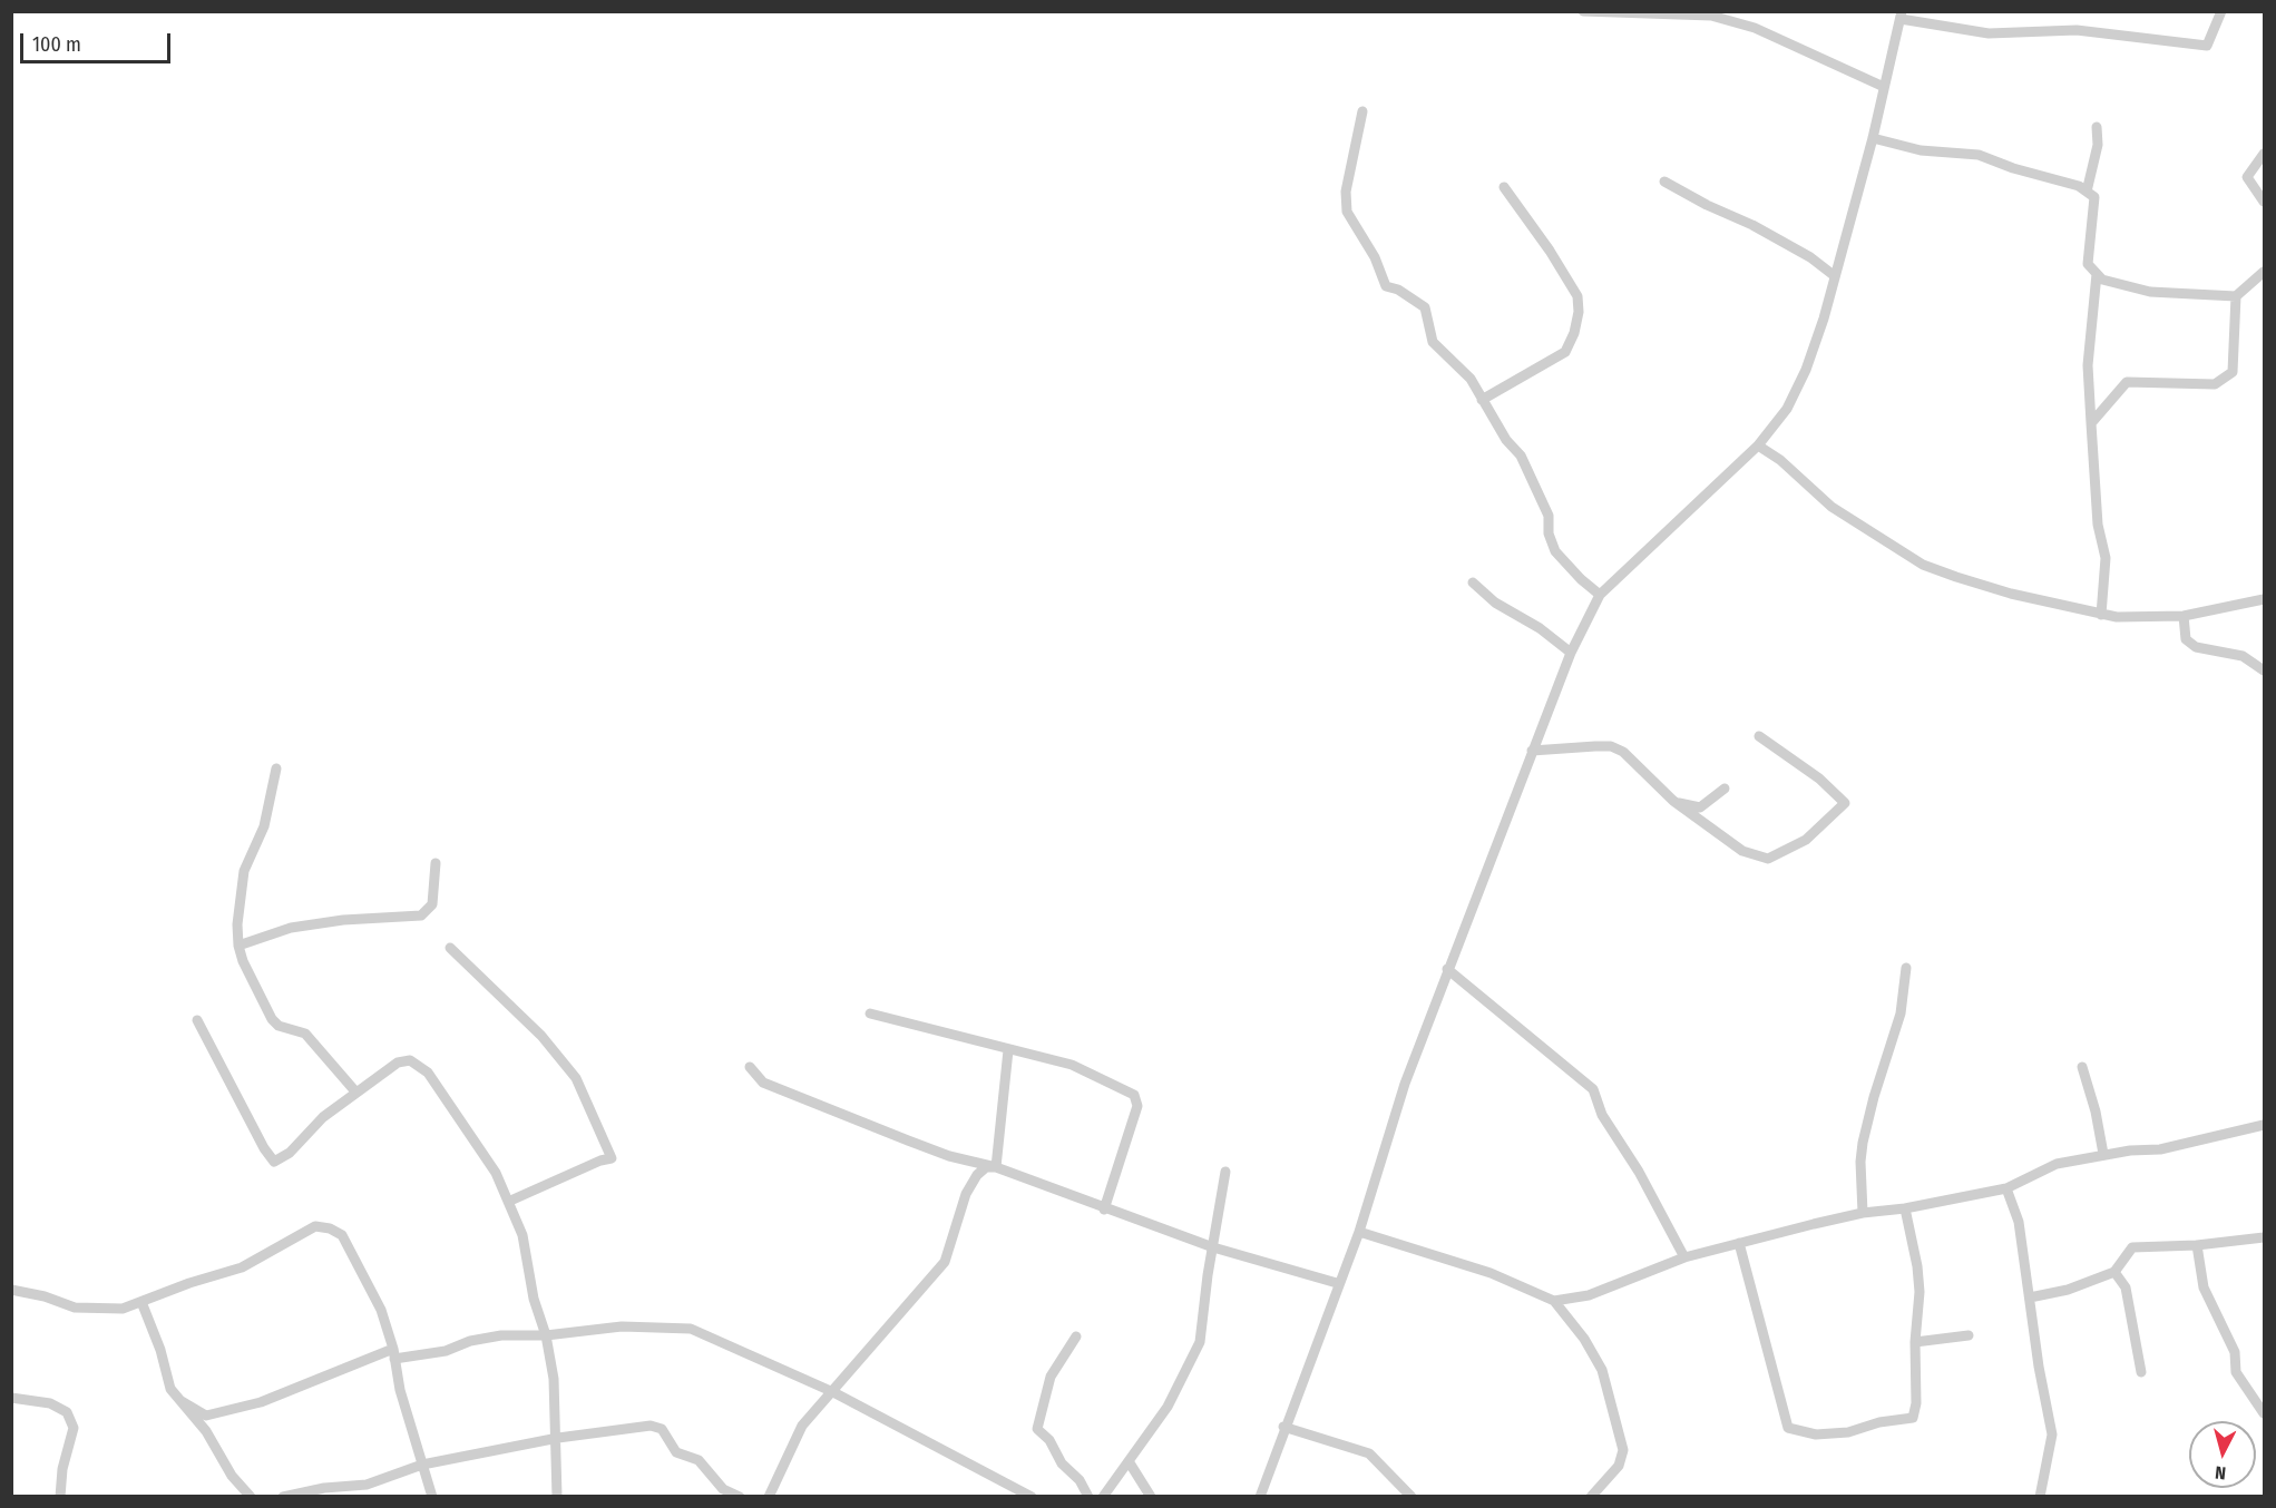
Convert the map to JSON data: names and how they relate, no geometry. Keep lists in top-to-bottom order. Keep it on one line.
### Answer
{"scale_bar":"100 m","north":"bottom"}
